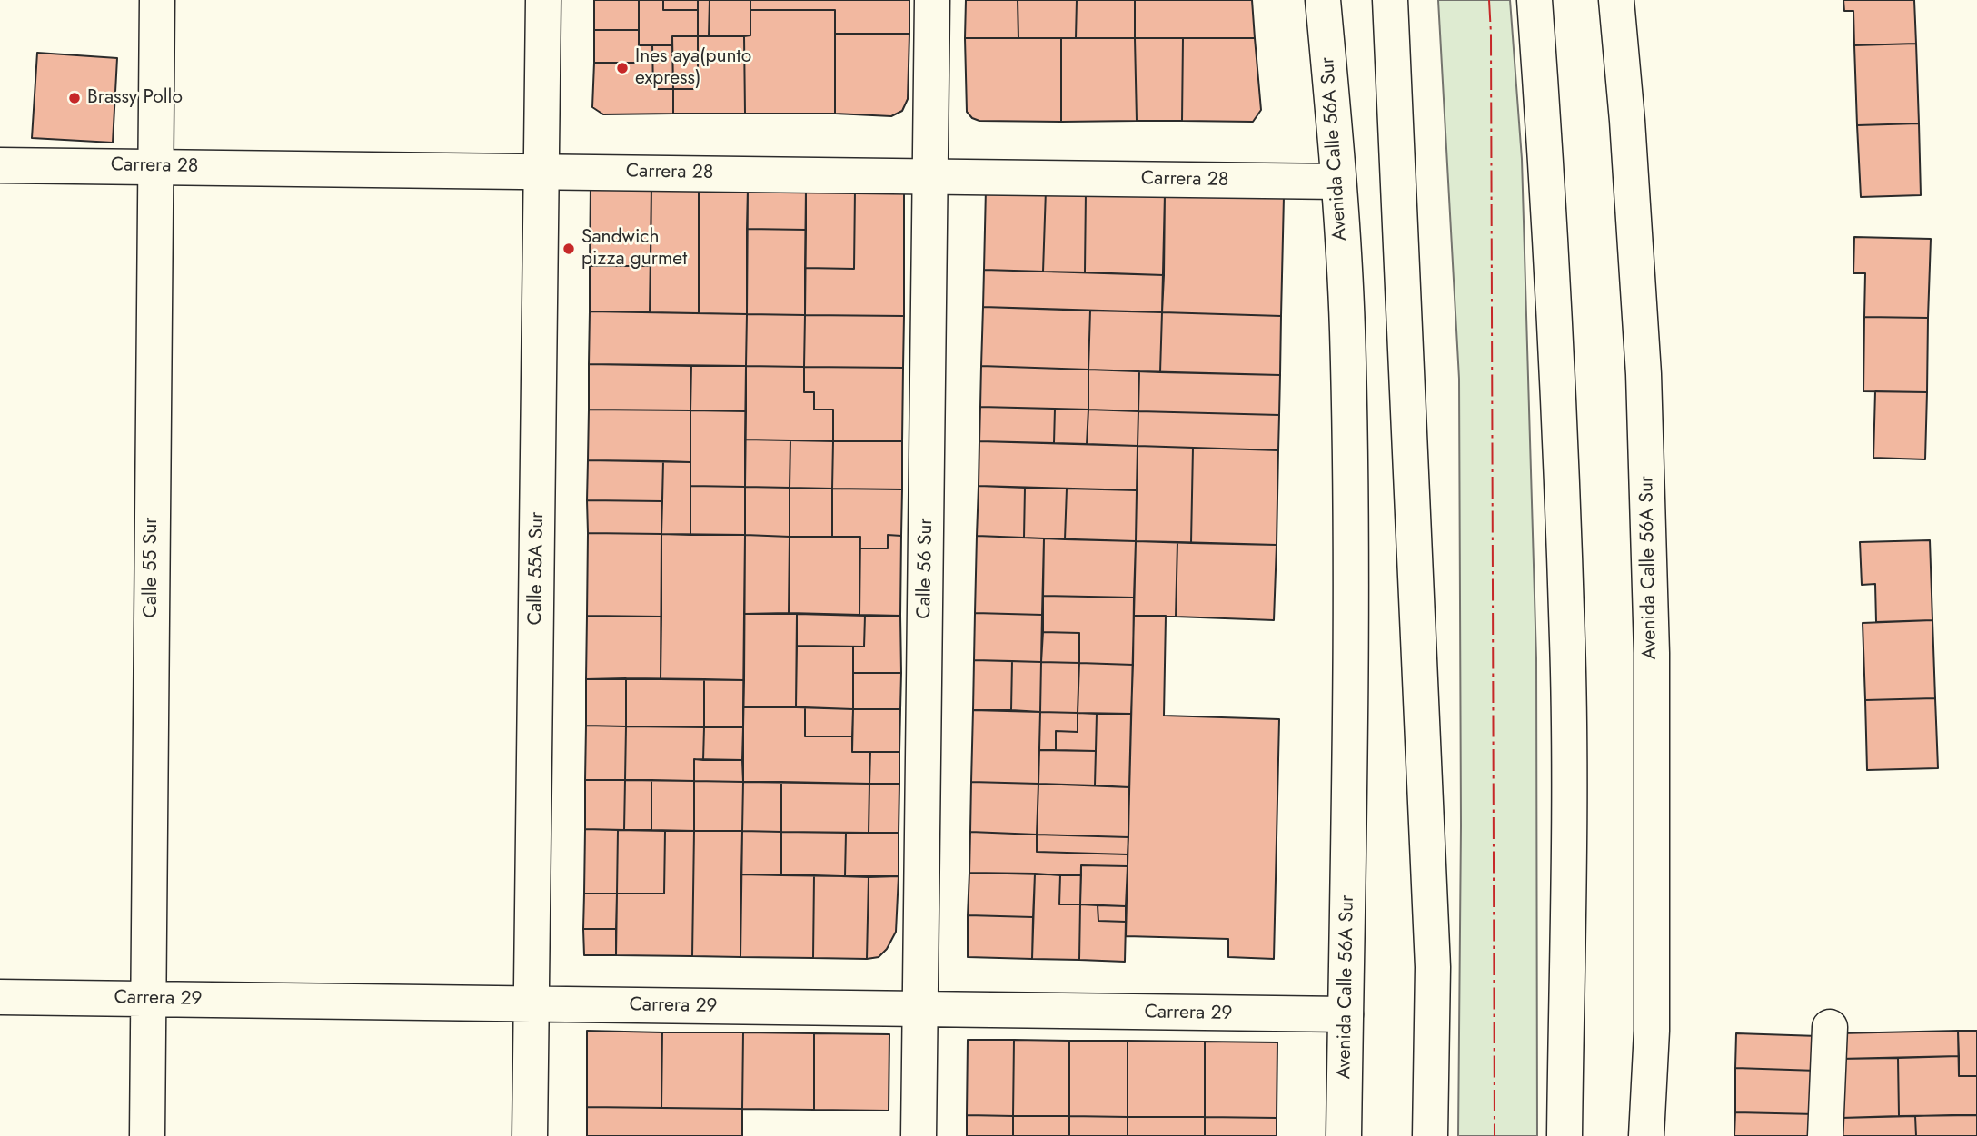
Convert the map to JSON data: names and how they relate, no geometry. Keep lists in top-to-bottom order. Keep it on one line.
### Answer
{"streets":{"main road":["Avenida Calle 56A Sur","Carrera 28","Calle 55 Sur","Calle 55A Sur","Calle 56 Sur","Carrera 29"]},"crossings":[["Avenida Calle 56A Sur","Carrera 28"],["Avenida Calle 56A Sur","Carrera 29"],["Carrera 28","Calle 55 Sur"],["Carrera 28","Calle 55A Sur"],["Carrera 28","Calle 56 Sur"],["Calle 55 Sur","Carrera 29"],["Calle 55A Sur","Carrera 29"],["Calle 56 Sur","Carrera 29"]],"places":["Ines aya(punto express)","Brassy Pollo","Sandwich pizza gurmet"]}
